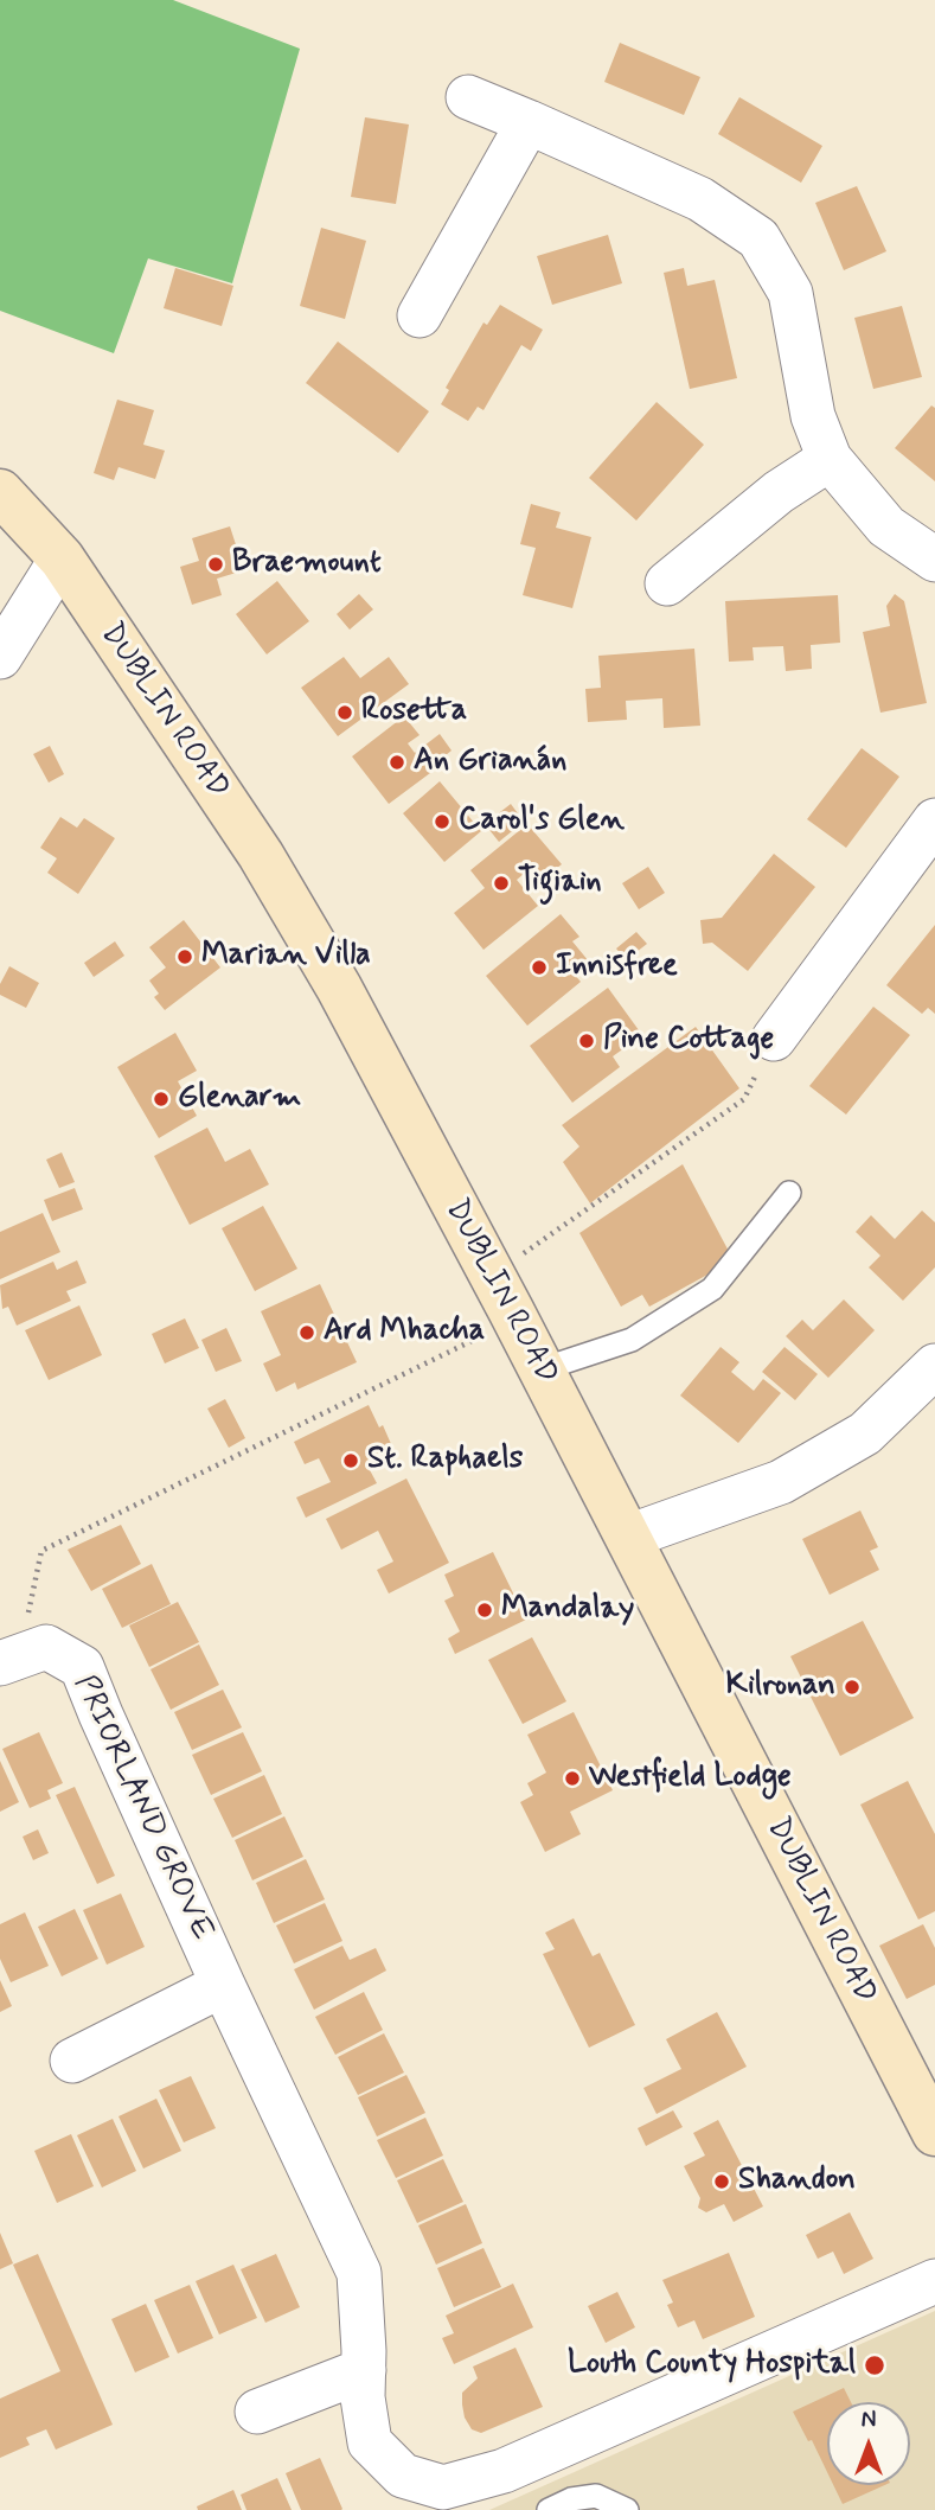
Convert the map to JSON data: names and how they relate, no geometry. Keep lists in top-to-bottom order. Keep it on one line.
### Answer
{"streets":{"main road":["DUBLIN ROAD"],"street":["PRIORLAND GROVE"]},"places":["Braemount","Rosetta","An Grianán","Carol's Glen","Tigiain","Marian Villa","Innisfree","Pine Cottage","Glenarm","Ard Mhacha","St. Raphaels","Mandalay","Kilronan","Westfield Lodge","Shandon","Louth County Hospital"],"north":"top"}
